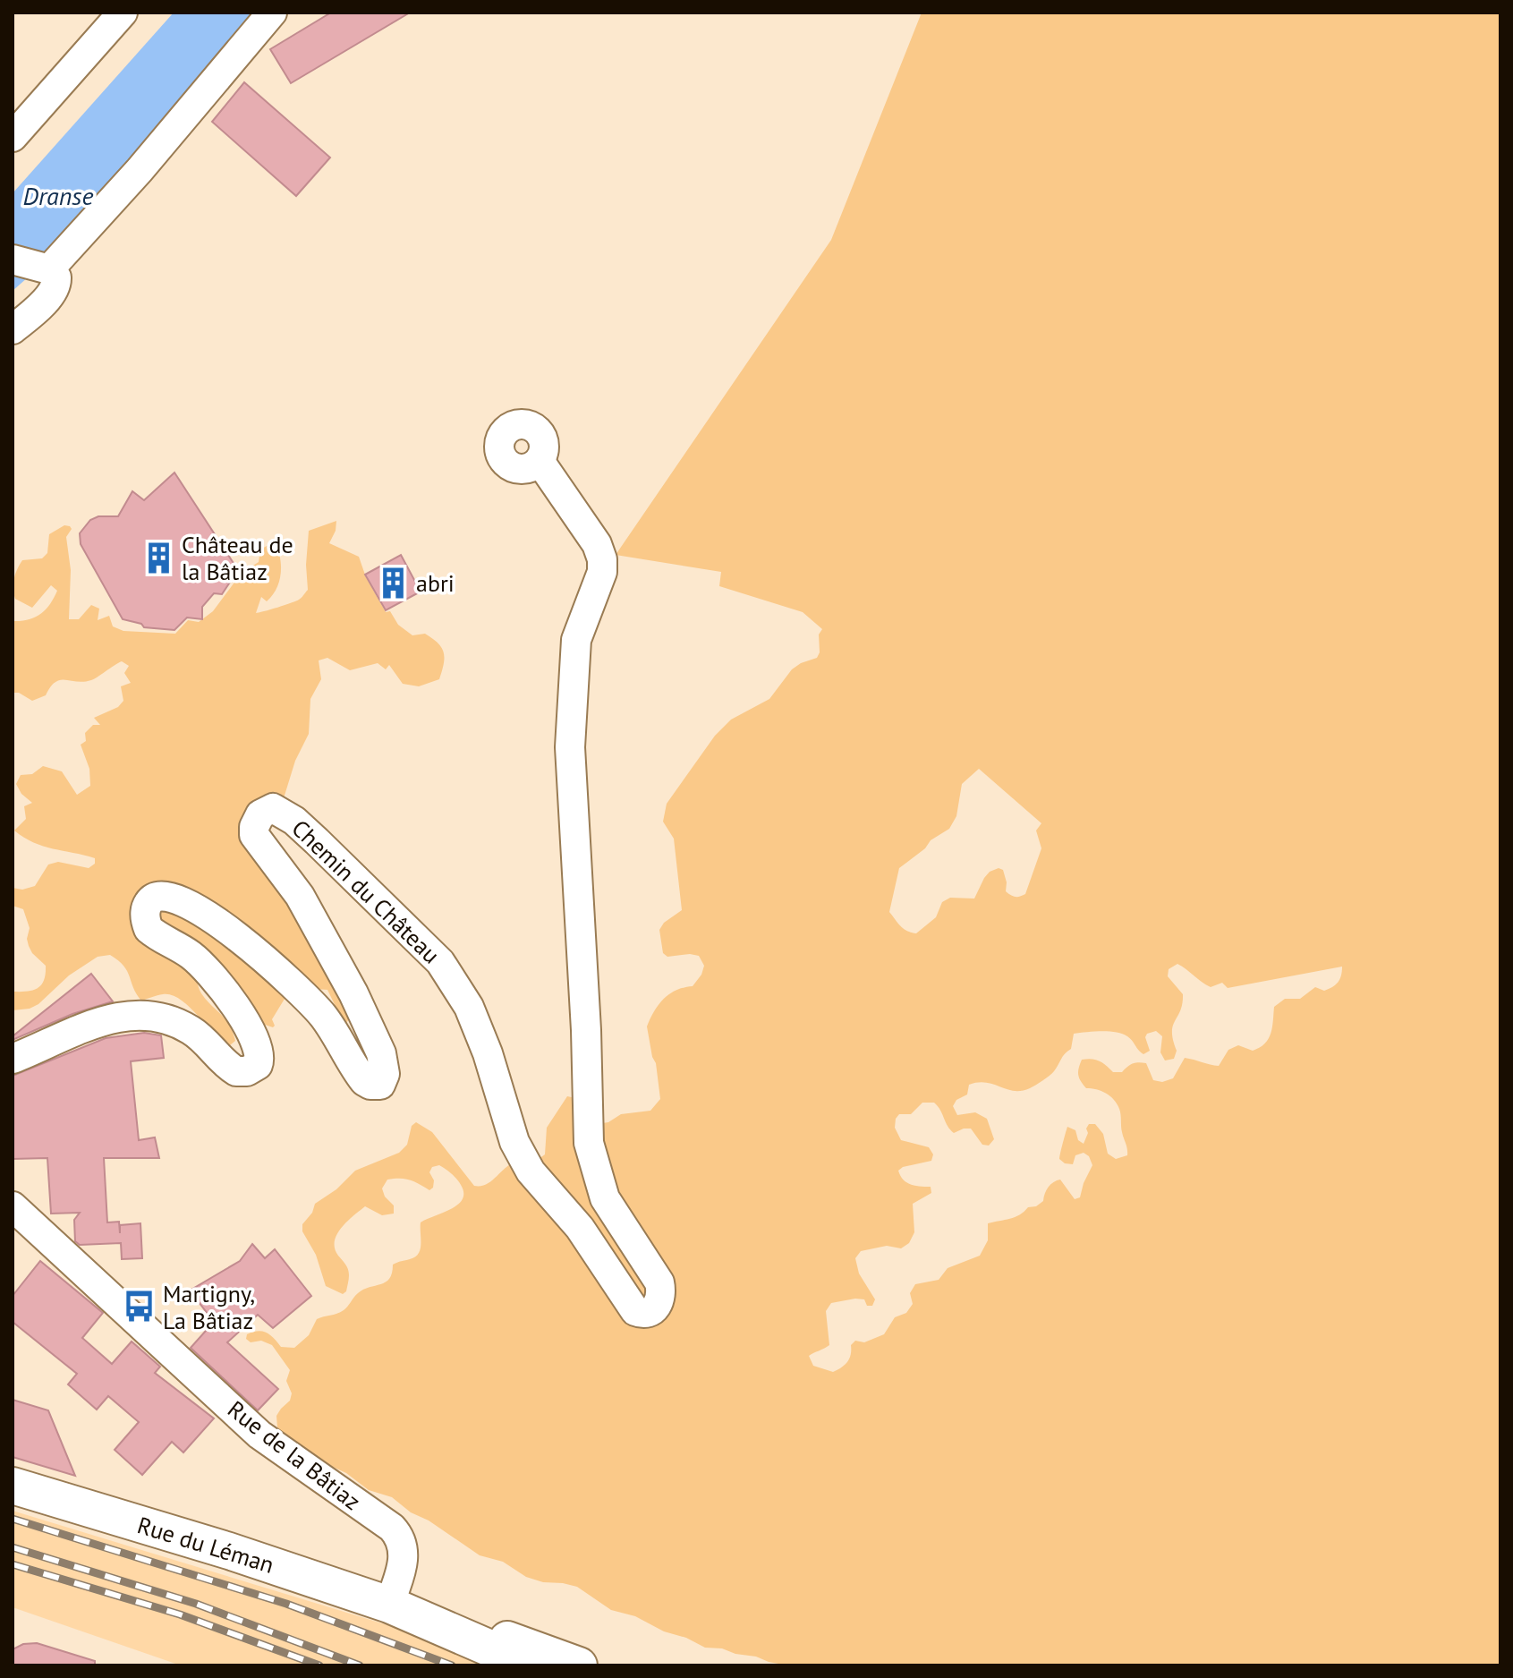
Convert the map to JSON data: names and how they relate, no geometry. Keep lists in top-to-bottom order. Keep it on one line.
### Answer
{"streets":{"main road":["Rue du Léman"],"street":["Chemin du Château","Rue de la Bâtiaz"]},"crossings":[["Rue de la Bâtiaz","Rue du Léman"]],"water":["Dranse"],"places":{"building":["Château de la Bâtiaz","abri"],"bus stop":["Martigny, La Bâtiaz"]}}
